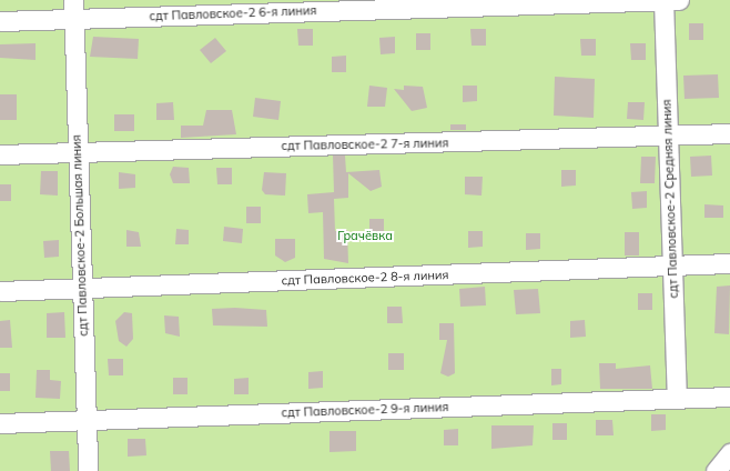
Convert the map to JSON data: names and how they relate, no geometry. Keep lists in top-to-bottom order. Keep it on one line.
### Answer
{"streets":{"lane":["сдт Павловское-2 6-я линия","сдт Павловское-2 7-я линия","сдт Павловское-2 Средняя линия","сдт Павловское-2 Большая линия","сдт Павловское-2 8-я линия","сдт Павловское-2 9-я линия"]},"crossings":[["сдт Павловское-2 6-я линия","сдт Павловское-2 Средняя линия"],["сдт Павловское-2 6-я линия","сдт Павловское-2 Большая линия"],["сдт Павловское-2 7-я линия","сдт Павловское-2 Средняя линия"],["сдт Павловское-2 7-я линия","сдт Павловское-2 Большая линия"],["сдт Павловское-2 Средняя линия","сдт Павловское-2 8-я линия"],["сдт Павловское-2 Средняя линия","сдт Павловское-2 9-я линия"],["сдт Павловское-2 Большая линия","сдт Павловское-2 8-я линия"],["сдт Павловское-2 Большая линия","сдт Павловское-2 9-я линия"]],"parks":["Грачёвка"]}
